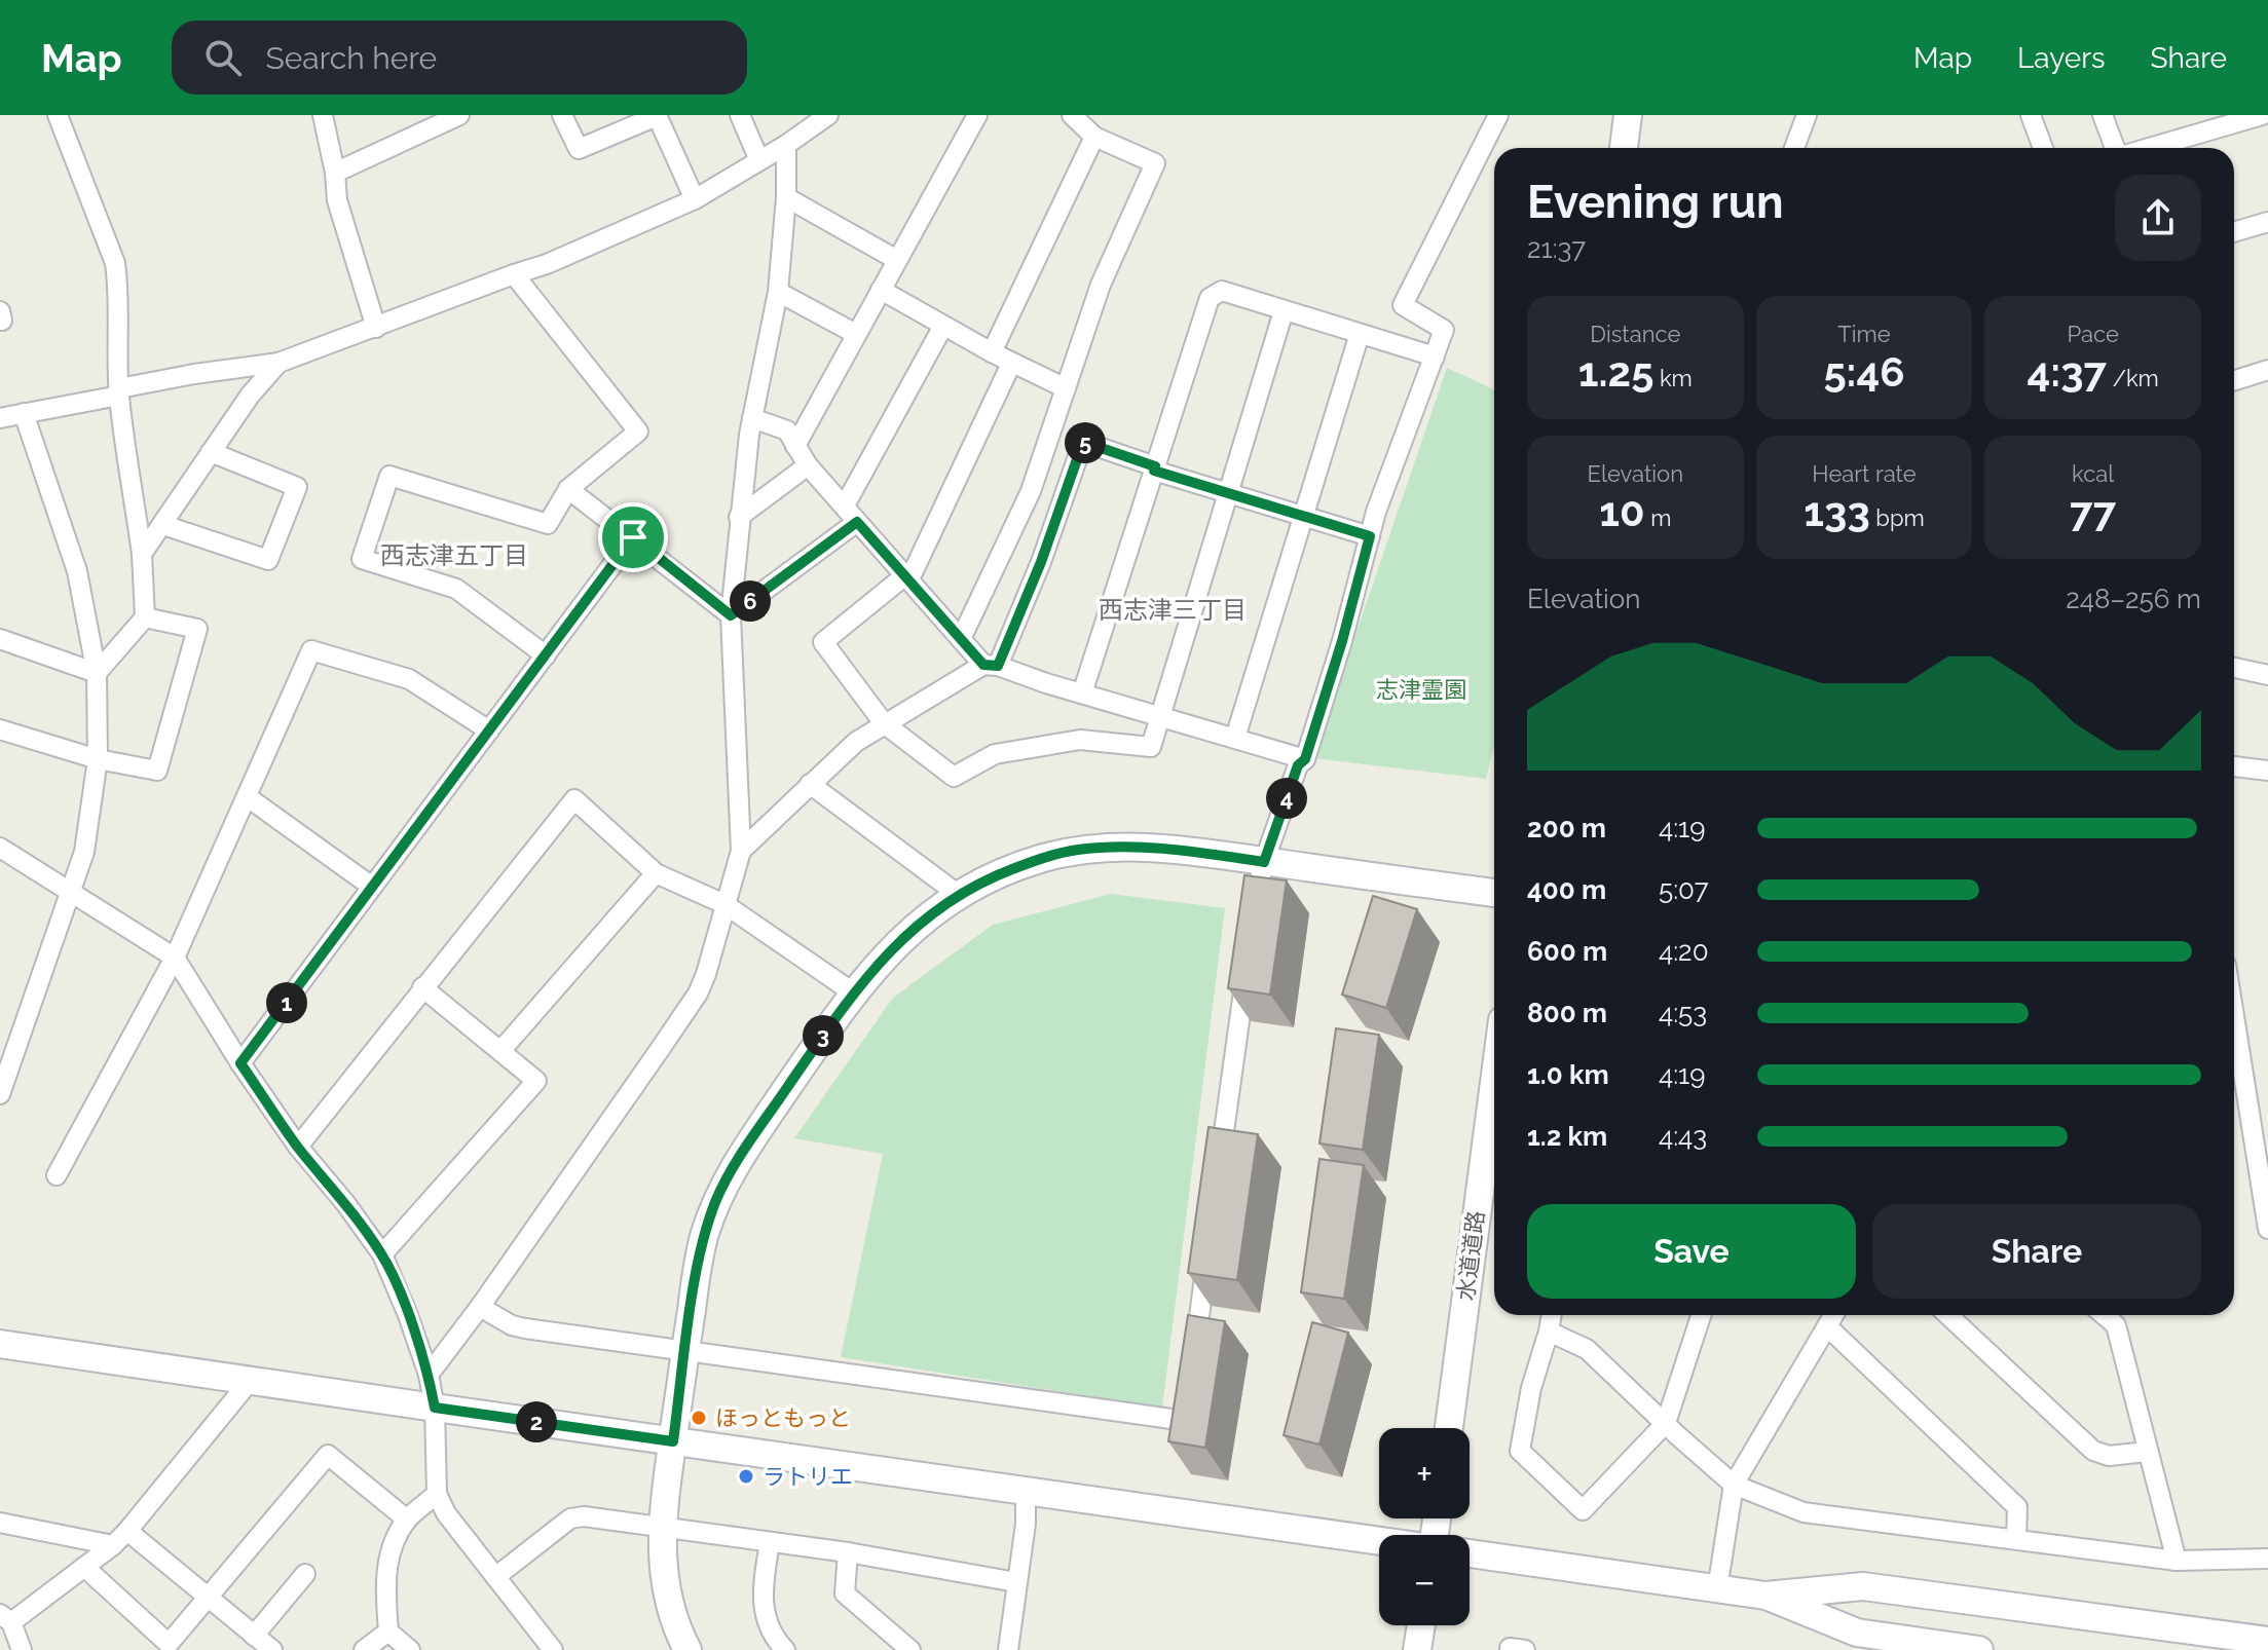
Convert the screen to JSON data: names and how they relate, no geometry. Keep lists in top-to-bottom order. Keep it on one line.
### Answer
{"streets":{"street":["水道道路"]},"districts":["西志津五丁目","西志津三丁目"],"parks":["志津霊園"],"places":["ほっともっと","ラトリエ"],"page":{"header":"Map","search":"Search here","nav":["Map","Layers","Share"],"heading":["Evening run","21:37"],"stats":[["Distance","1.25 km"],["Time","5:46"],["Pace","4:37 /km"],["Elevation","10 m"],["Heart rate","133 bpm"],["kcal","77"]],"pins":["5","6","4","1","3","2"],"chart":["Elevation","248–256 m"],"list":[{"name":"200 m","note":"4:19"},{"name":"400 m","note":"5:07"},{"name":"600 m","note":"4:20"},{"name":"800 m","note":"4:53"},{"name":"1.0 km","note":"4:19"},{"name":"1.2 km","note":"4:43"}],"buttons":["Save","Share"],"map_buttons":["+","−"]}}
